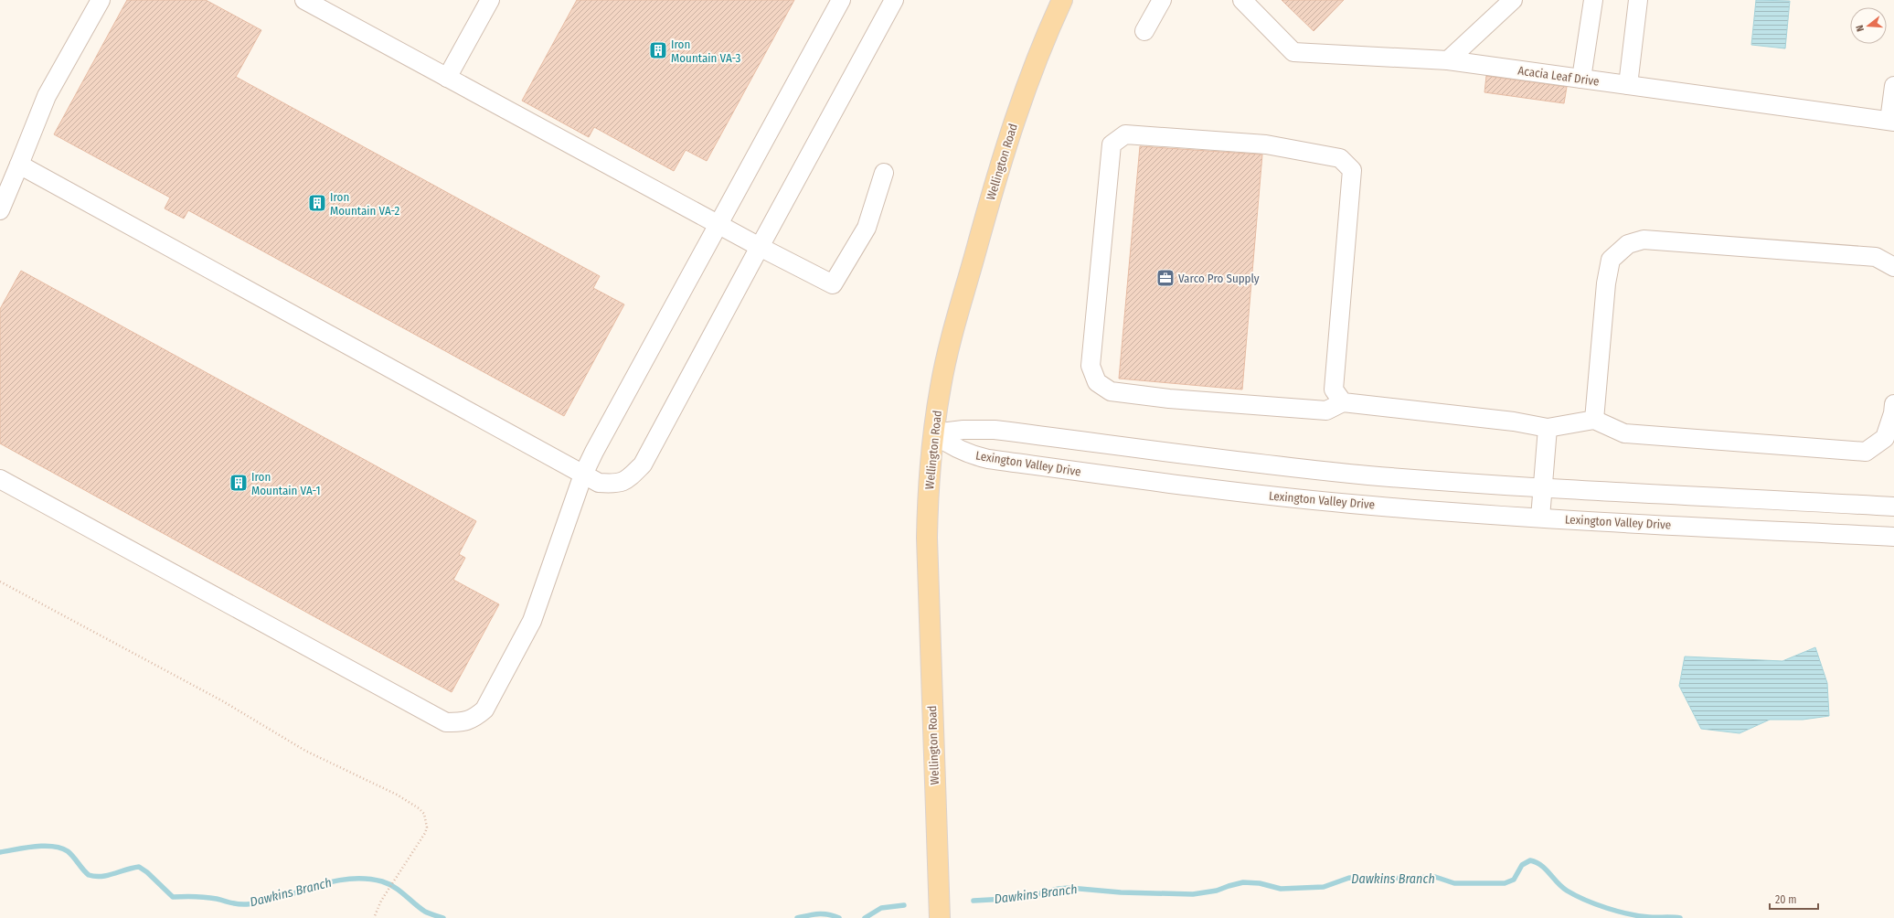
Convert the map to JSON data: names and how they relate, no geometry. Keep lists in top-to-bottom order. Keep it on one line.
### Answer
{"streets":{"main road":["Wellington Road"],"street":["Acacia Leaf Drive","Lexington Valley Drive"]},"crossings":[["Wellington Road","Lexington Valley Drive"]],"water":["Dawkins Branch"],"places":{"building":["Iron Mountain VA-3","Iron Mountain VA-2","Iron Mountain VA-1"],"office":["Varco Pro Supply"]},"scale_bar":"20 m","north":"left"}
